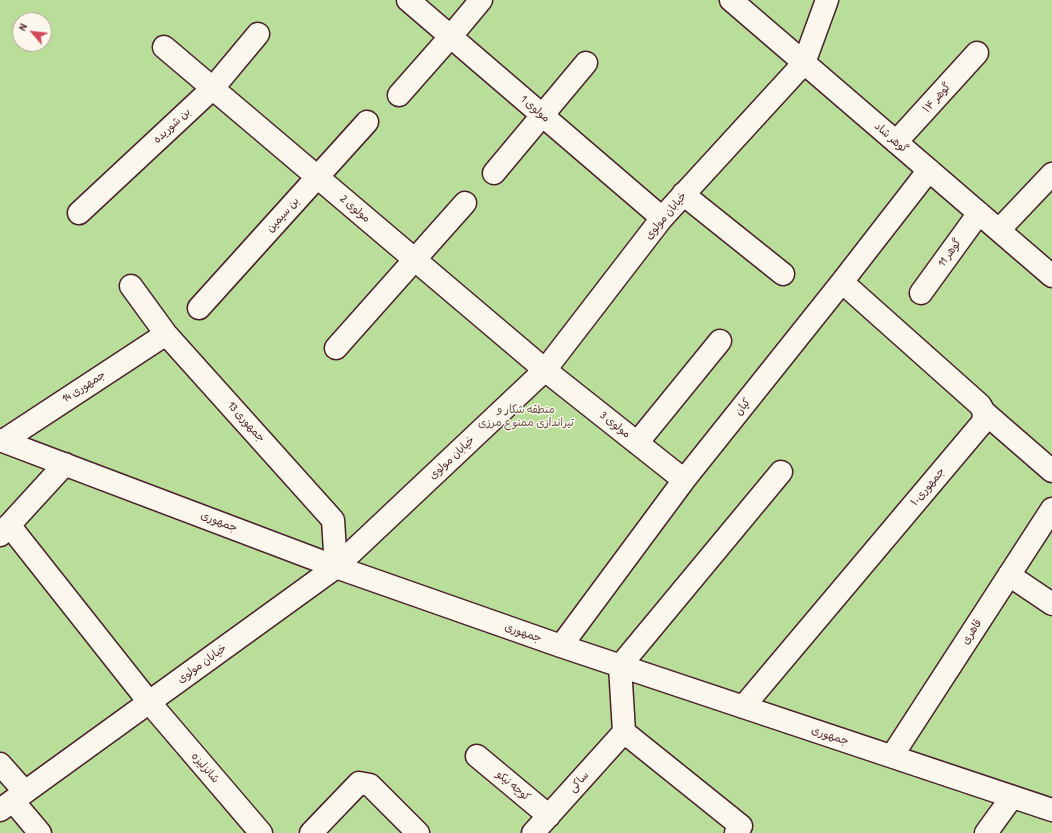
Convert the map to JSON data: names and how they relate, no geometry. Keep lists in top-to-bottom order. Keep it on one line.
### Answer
{"streets":{"street":["گوهر ۱۴","مولوی 1","بن شوریده","گوهر شاد","مولوی 2","بن سیمین","خیابان مولوی","گوهر 11","جمهوری 14","کیان","جمهوری 13","مولوی 3","جمهوری۱۰","جمهوری","قاهری","شانزلیزه","ساکی","کوچه نیکو"]},"crossings":[["گوهر ۱۴","گوهر شاد"],["مولوی 1","خیابان مولوی"],["بن شوریده","مولوی 2"],["گوهر شاد","خیابان مولوی"],["گوهر شاد","گوهر 11"],["گوهر شاد","کیان"],["مولوی 2","بن سیمین"],["مولوی 2","خیابان مولوی"],["مولوی 2","مولوی 3"],["خیابان مولوی","جمهوری 13"],["خیابان مولوی","مولوی 3"],["خیابان مولوی","جمهوری"],["خیابان مولوی","شانزلیزه"],["جمهوری 14","جمهوری 13"],["جمهوری 14","جمهوری"],["کیان","مولوی 3"],["کیان","جمهوری"],["جمهوری 13","جمهوری"],["جمهوری۱۰","جمهوری"],["جمهوری","قاهری"],["ساکی","کوچه نیکو"]],"parks":["منطقه شکار و تیراندازی ممنوع مرزی"],"north":"top left"}
